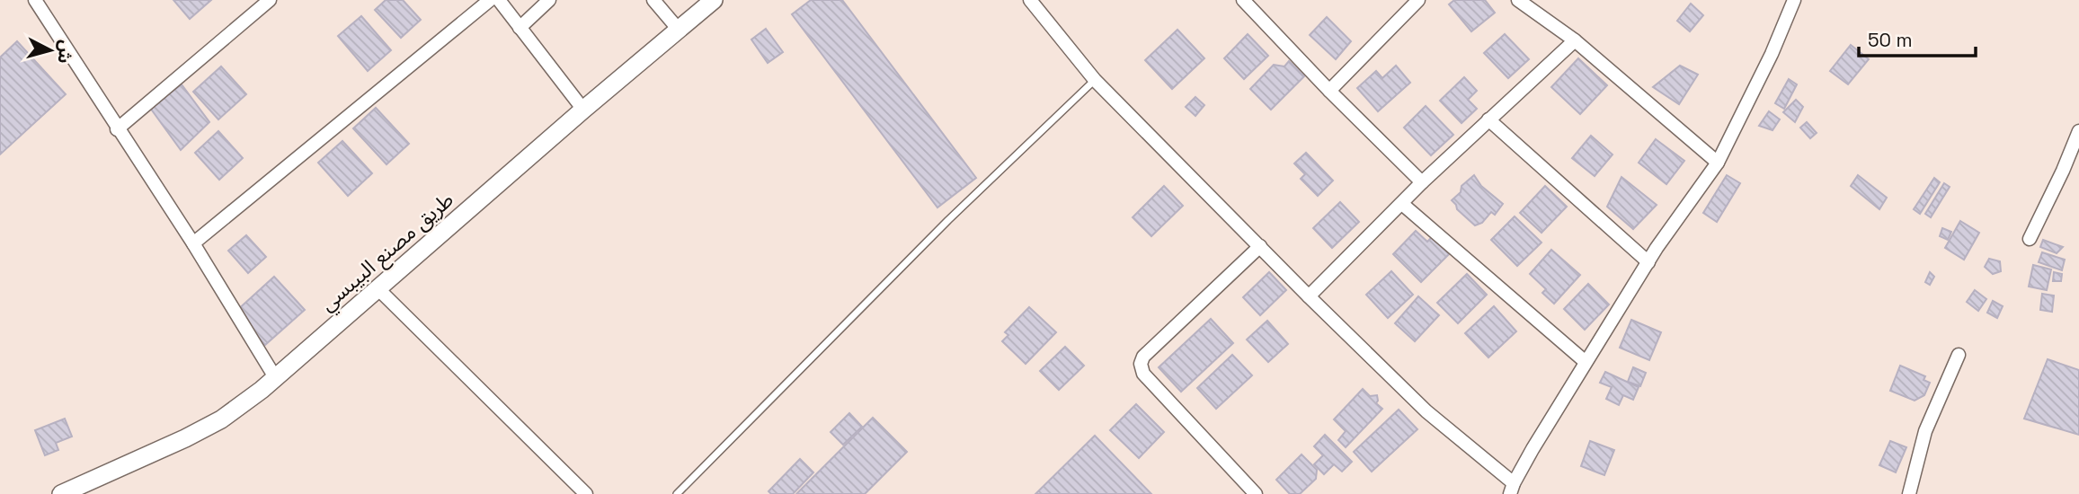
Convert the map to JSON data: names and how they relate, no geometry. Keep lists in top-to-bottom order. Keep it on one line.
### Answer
{"streets":{"main road":["طريق مصنع البيبسي"]},"scale_bar":"50 m","north":"right"}
